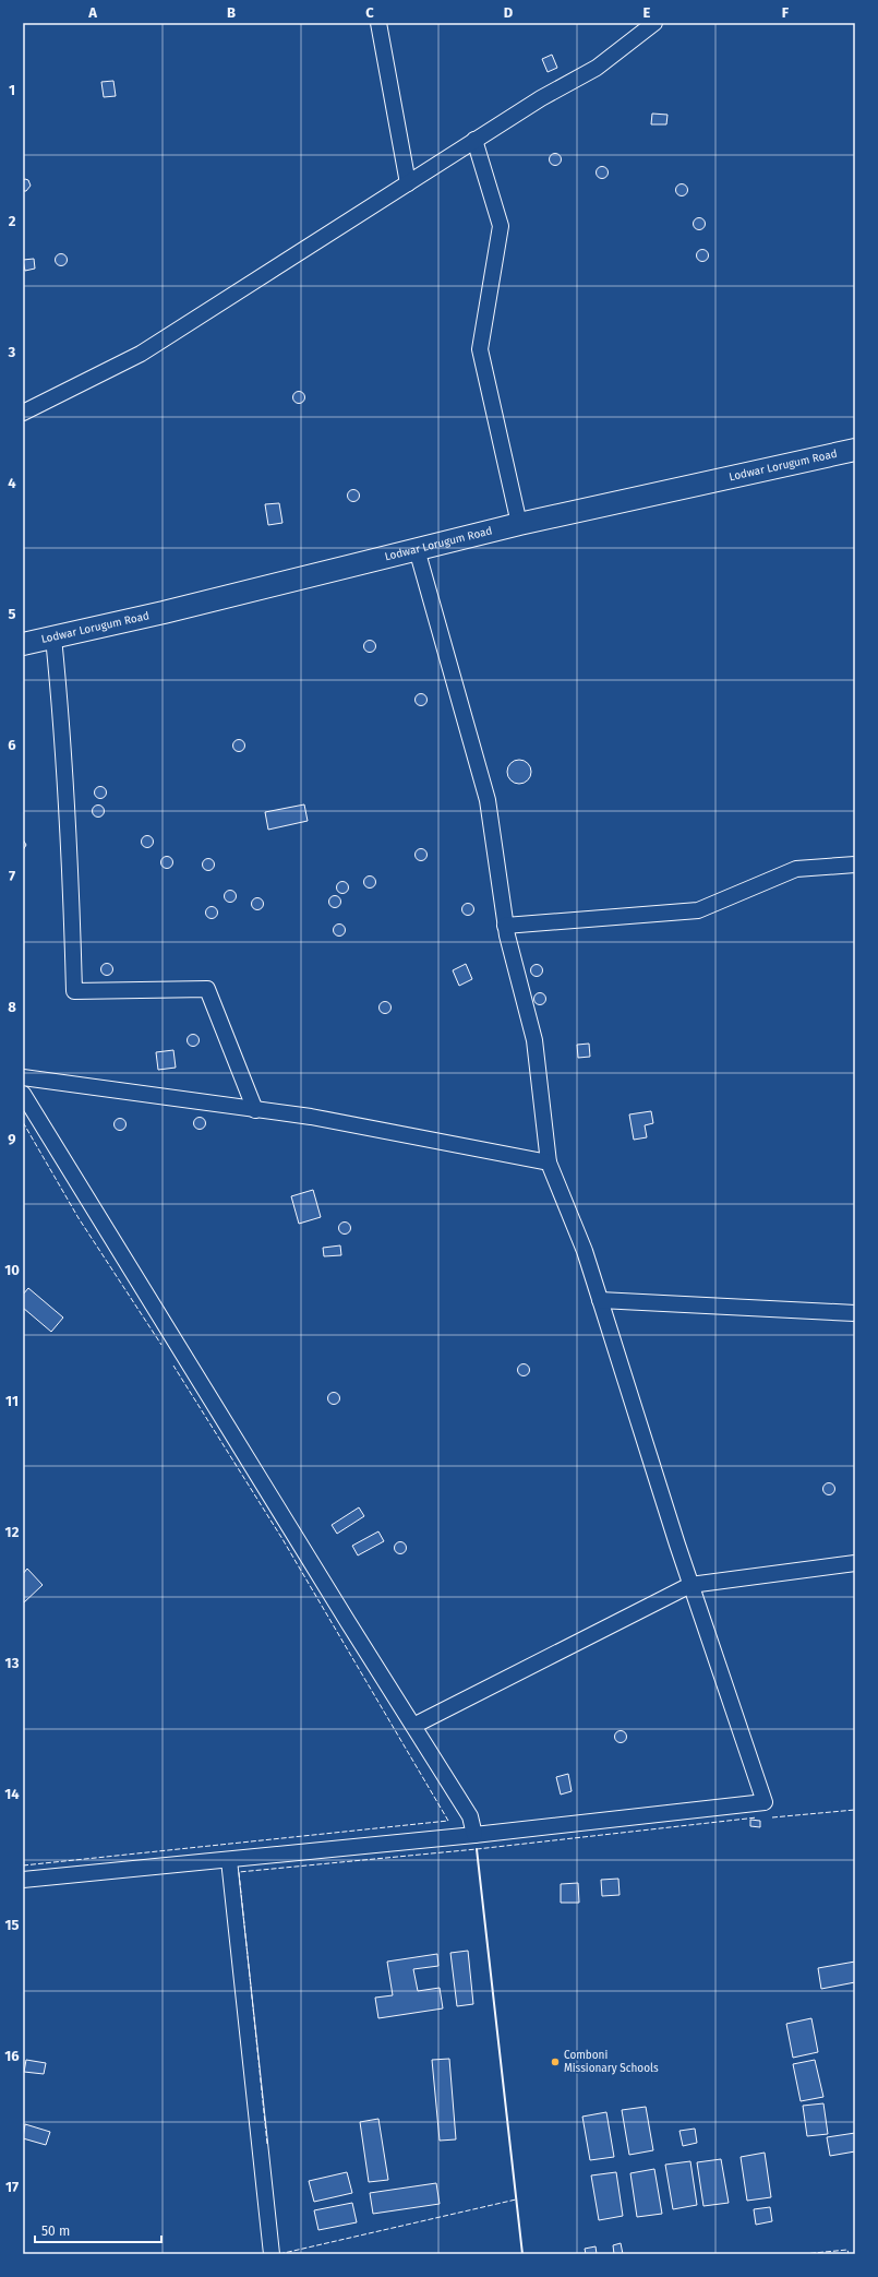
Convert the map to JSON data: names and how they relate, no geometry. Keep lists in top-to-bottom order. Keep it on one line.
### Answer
{"streets":{"main road":["Lodwar Lorugum Road"]},"places":["Comboni Missionary Schools"],"scale_bar":"50 m","grid":{"columns":["A","B","C","D","E","F"],"rows":["1","2","3","4","5","6","7","8","9","10","11","12","13","14","15","16","17"]}}
